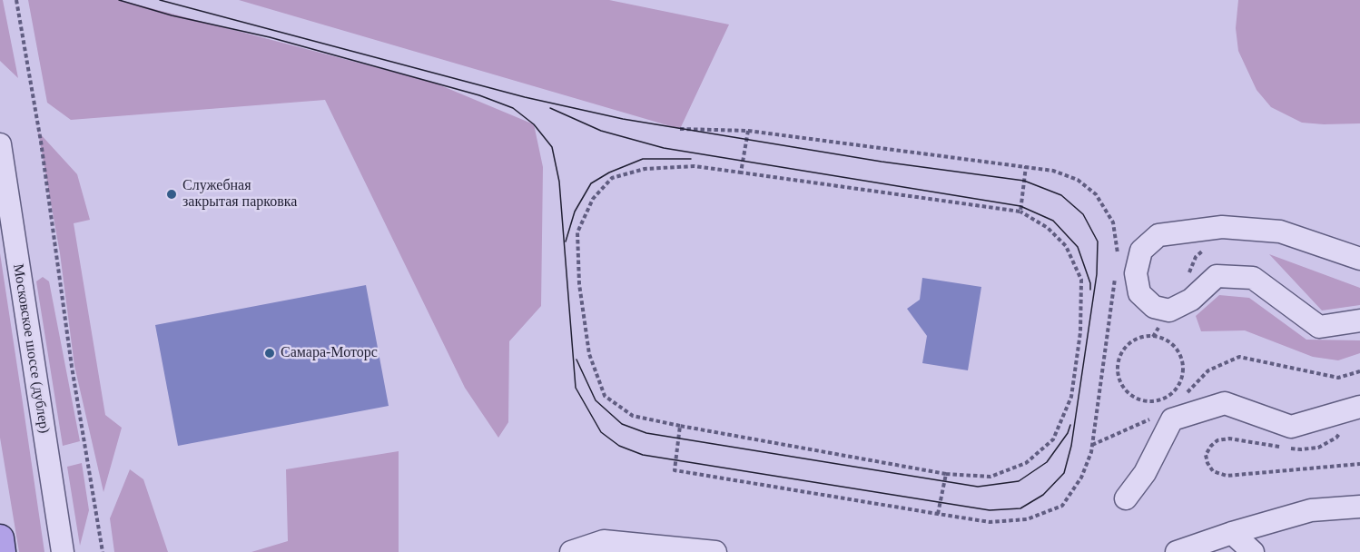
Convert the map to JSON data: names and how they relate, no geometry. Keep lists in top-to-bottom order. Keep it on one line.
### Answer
{"streets":{"street":["Московское шоссе (дублер)"]},"places":["Служебная закрытая парковка","Самара-Моторс"]}
